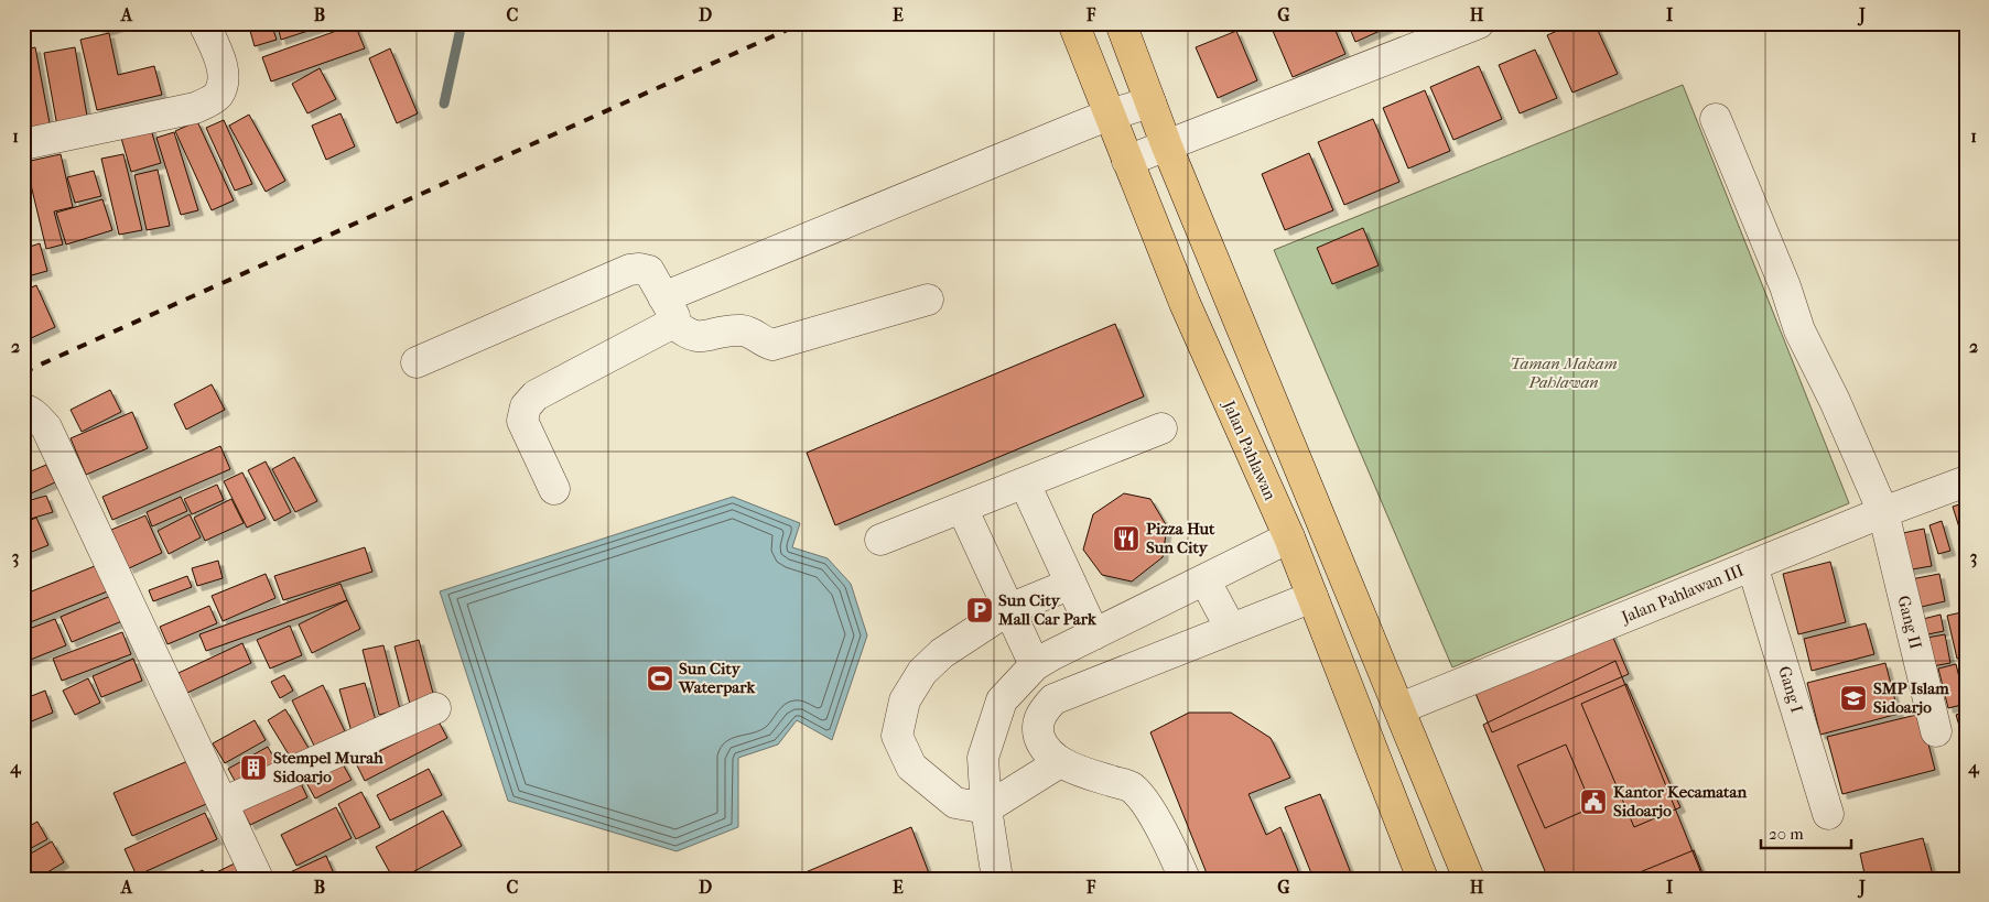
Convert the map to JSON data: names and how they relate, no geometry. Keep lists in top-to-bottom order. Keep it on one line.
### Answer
{"streets":{"main road":["Jalan Pahlawan"],"street":["Jalan Pahlawan III","Gang II","Gang I"]},"crossings":[["Jalan Pahlawan III","Gang II"],["Jalan Pahlawan III","Gang I"]],"parks":["Taman Makam Pahlawan"],"places":{"restaurant":["Pizza Hut Sun City"],"parking":["Sun City Mall Car Park"],"sports":["Sun City Waterpark"],"school or university":["SMP Islam Sidoarjo"],"building":["Stempel Murah Sidoarjo"],"public building":["Kantor Kecamatan Sidoarjo"]},"scale_bar":"20 m","grid":{"columns":["A","B","C","D","E","F","G","H","I","J"],"rows":["1","2","3","4"]}}
